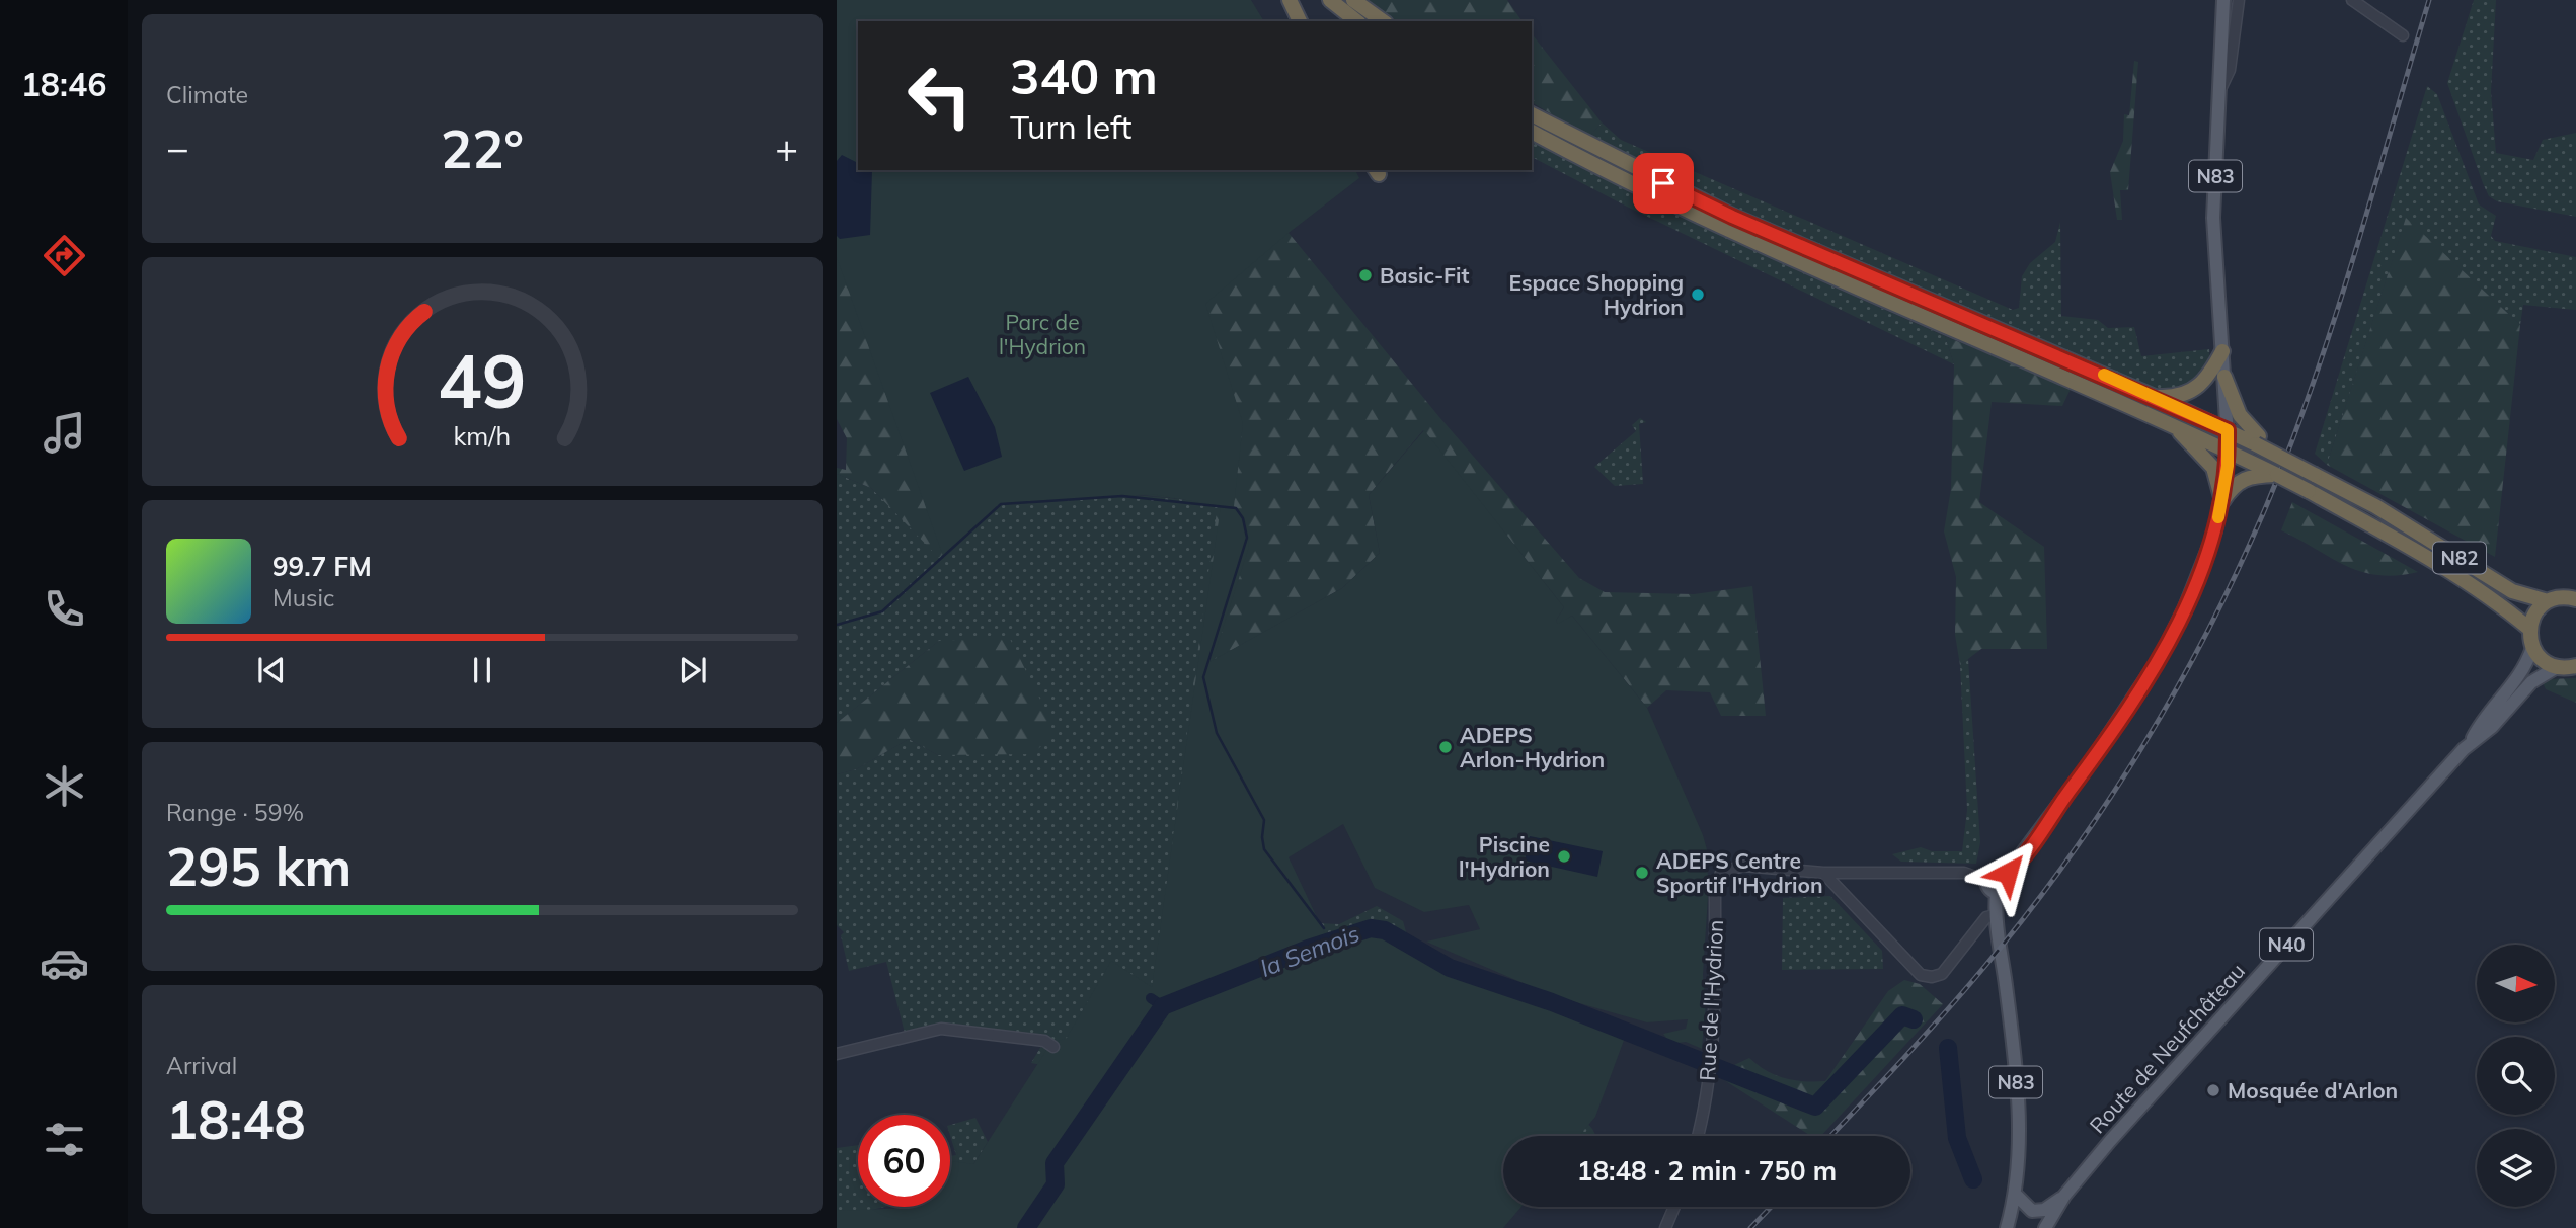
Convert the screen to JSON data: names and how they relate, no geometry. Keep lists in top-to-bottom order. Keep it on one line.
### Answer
{"streets":{"highway":["N82"],"main road":["N83","N40","Route de Neufchâteau"],"street":["Rue de l'Hydrion"]},"crossings":[["N83","N82"],["N83","Rue de l'Hydrion"]],"water":["la Semois"],"parks":["Parc de l'Hydrion"],"places":["Basic-Fit","Espace Shopping Hydrion","ADEPS Arlon-Hydrion","Piscine l'Hydrion","ADEPS Centre Sportif l'Hydrion","Mosquée d'Arlon"],"north":"right","page":{"tabs":"18:46","tile":["Climate",["Range · 59%","295 km"],["Arrival","18:48"]],"turn":["340 m","Turn left"],"heat":["−","22°","+"],"song":["99.7 FM","Music"],"limit":"60","trip":"18:48 · 2 min · 750 m","gauge":["49","km/h"]}}
